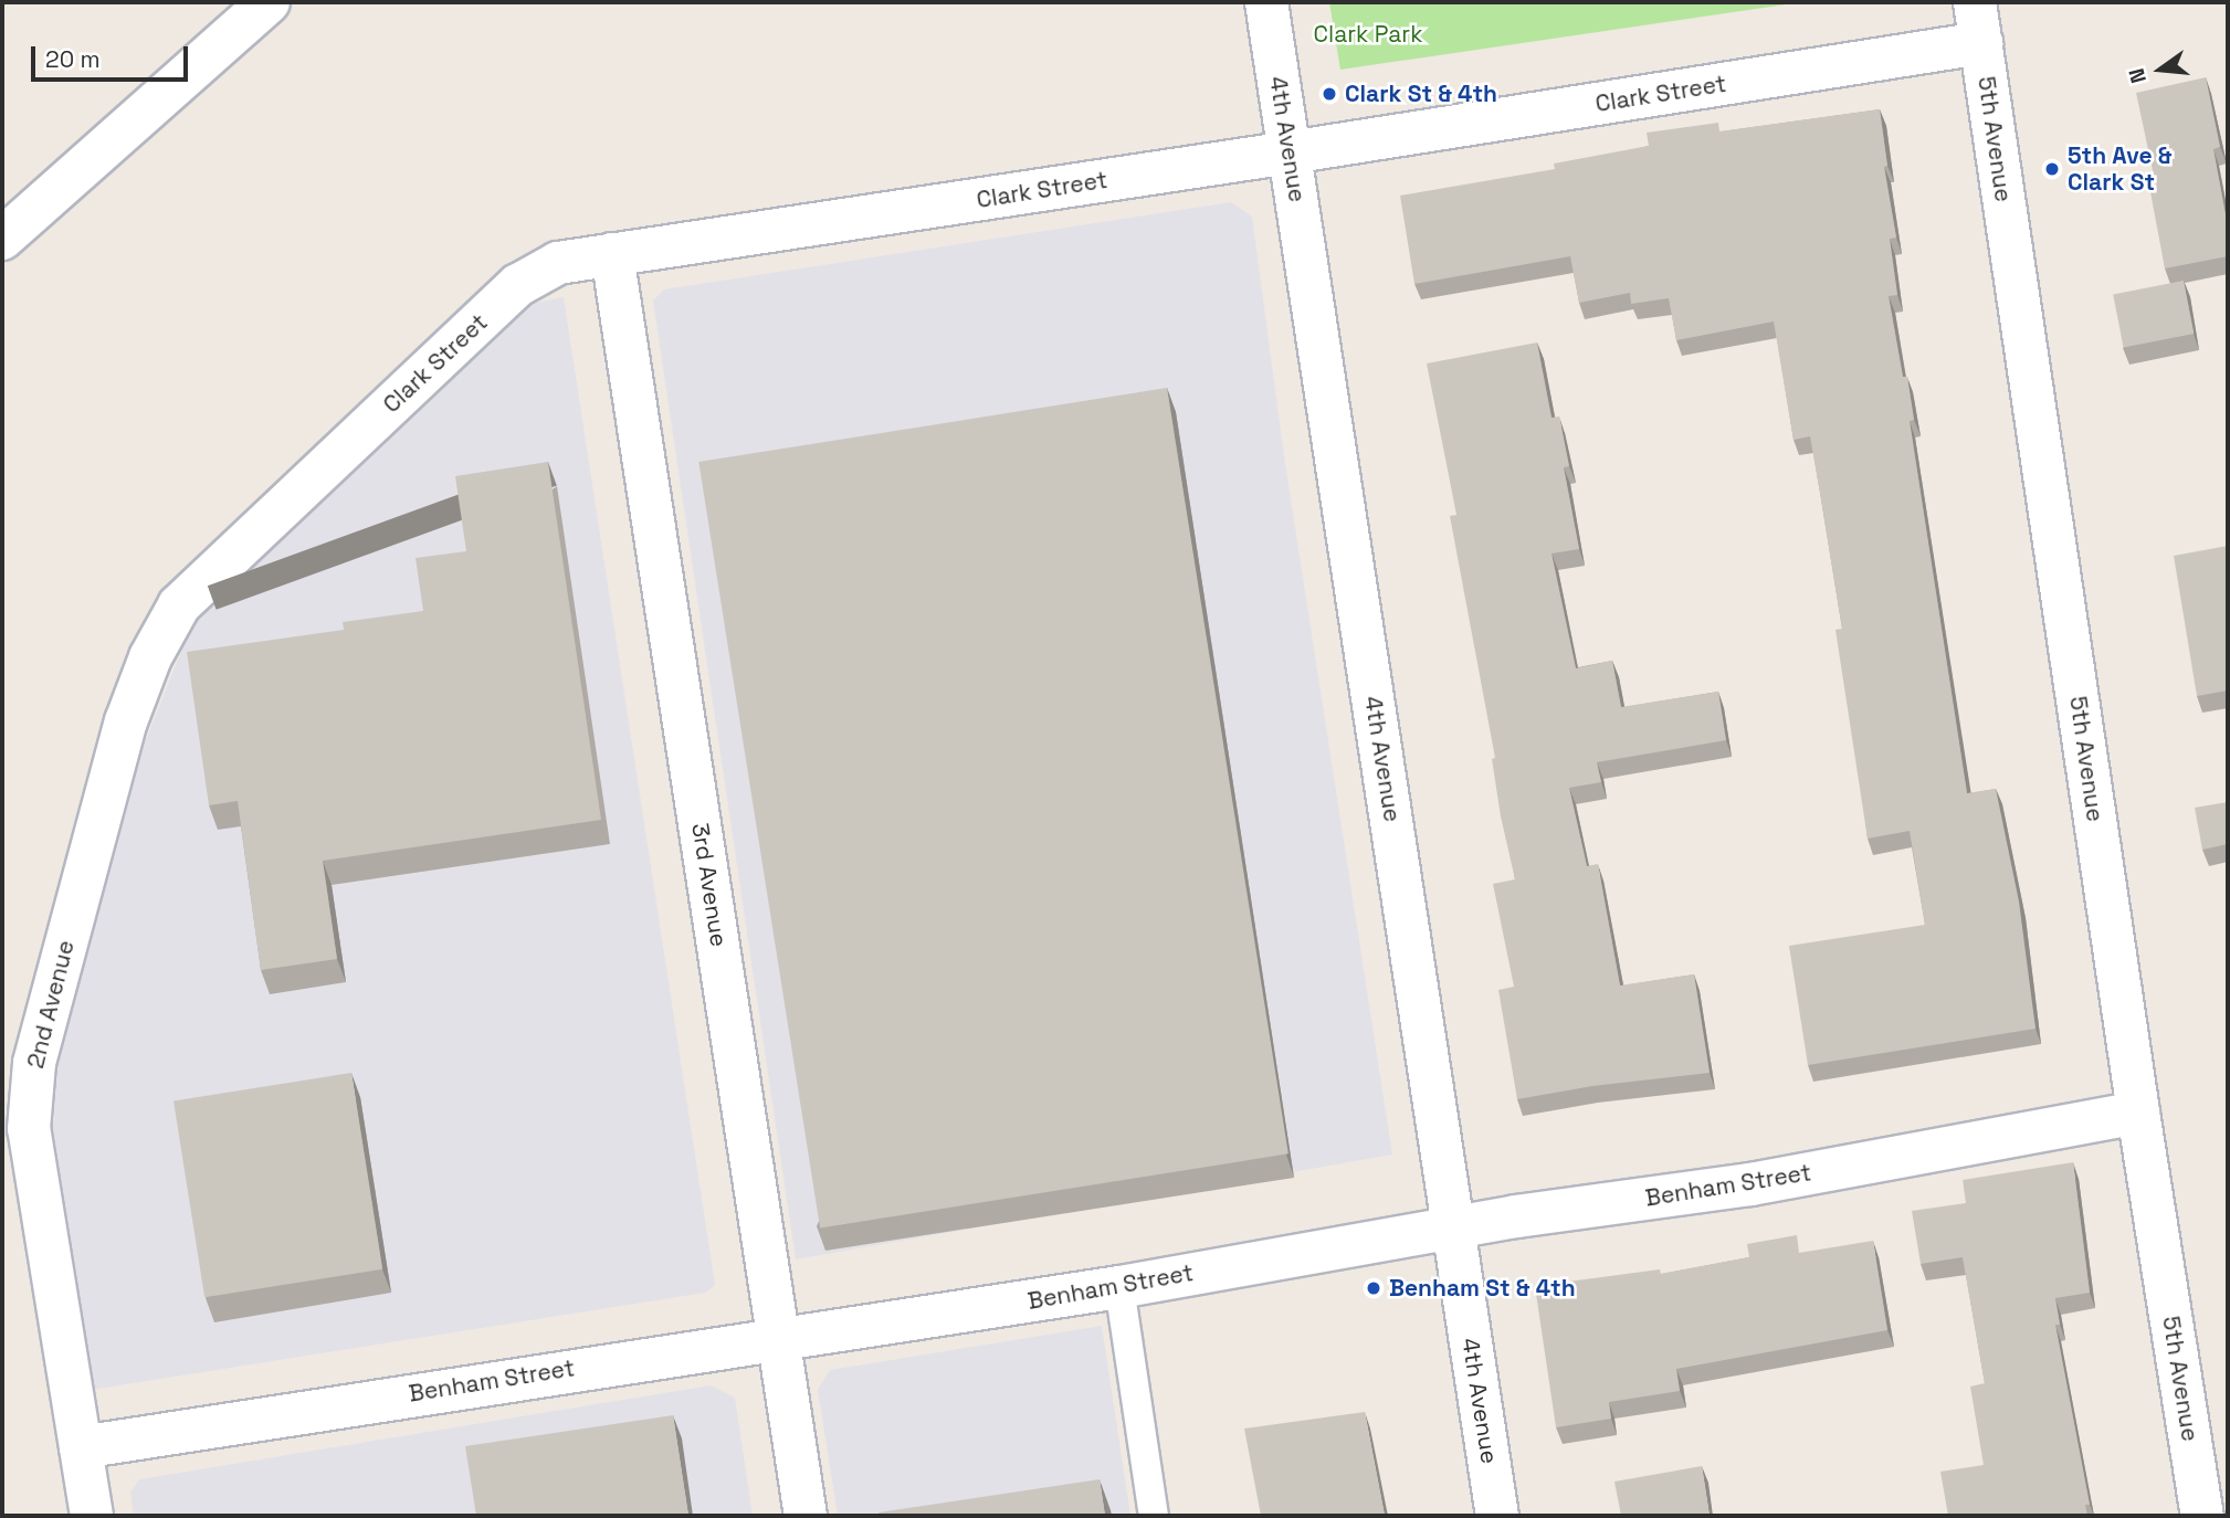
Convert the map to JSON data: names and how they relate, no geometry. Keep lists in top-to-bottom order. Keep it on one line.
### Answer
{"streets":{"street":["Clark Street","4th Avenue","5th Avenue","3rd Avenue","2nd Avenue","Benham Street"]},"crossings":[["Clark Street","4th Avenue"],["Clark Street","5th Avenue"],["Clark Street","3rd Avenue"],["Clark Street","2nd Avenue"],["4th Avenue","Benham Street"],["5th Avenue","Benham Street"],["3rd Avenue","Benham Street"],["2nd Avenue","Benham Street"]],"parks":["Clark Park"],"places":["Clark St & 4th","5th Ave & Clark St","Benham St & 4th"],"scale_bar":"20 m","north":"left"}
